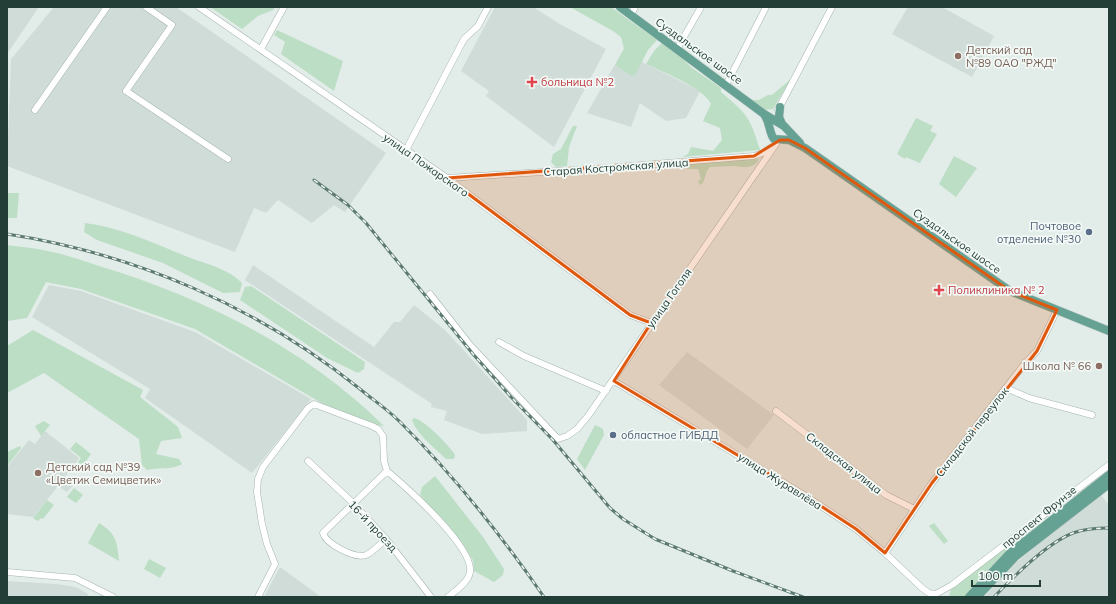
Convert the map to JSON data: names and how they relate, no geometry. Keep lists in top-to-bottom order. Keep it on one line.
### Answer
{"streets":{"main road":["Суздальское шоссе","проспект Фрунзе"],"street":["улица Пожарского","Старая Костромская улица","улица Гоголя","Складской переулок","Складская улица","улица Журавлёва","16-й проезд"]},"crossings":[["Суздальское шоссе","Старая Костромская улица"],["Суздальское шоссе","улица Гоголя"],["Суздальское шоссе","Складской переулок"],["улица Пожарского","Старая Костромская улица"],["улица Пожарского","улица Гоголя"],["Старая Костромская улица","улица Гоголя"],["улица Гоголя","улица Журавлёва"],["Складской переулок","Складская улица"],["Складской переулок","улица Журавлёва"]],"places":{"other":["Детский сад №89 ОАО \"РЖД\"","Почтовое отделение №30","Школа № 66","областное ГИБДД","Детский сад №39 «Цветик Семицветик»"],"health":["больница №2","Поликлиника № 2"]},"scale_bar":"100 m"}
